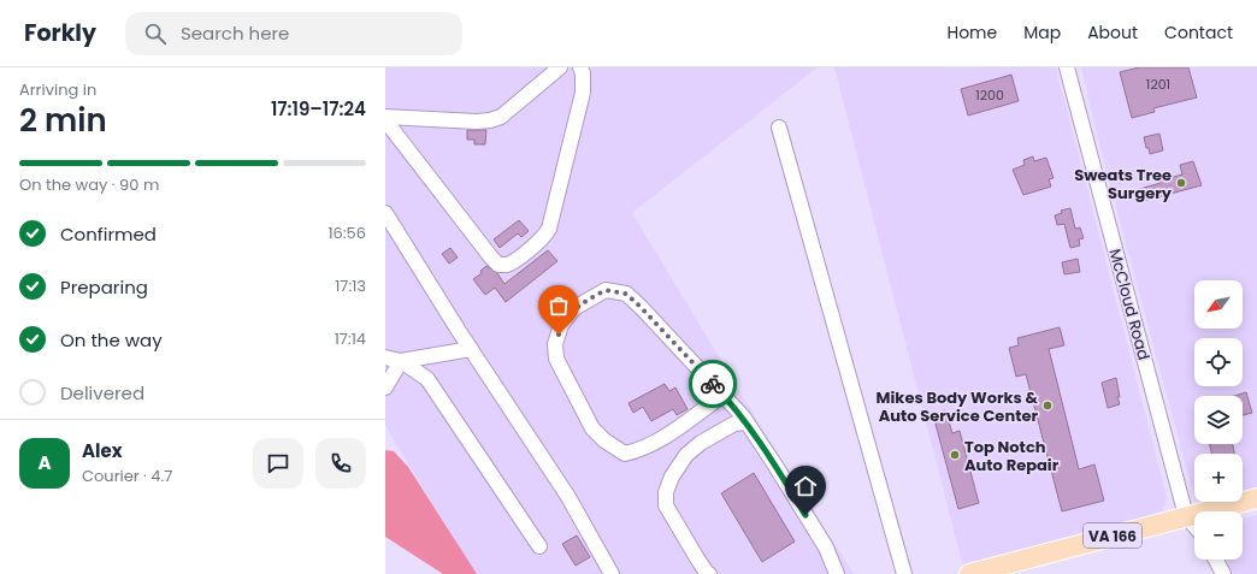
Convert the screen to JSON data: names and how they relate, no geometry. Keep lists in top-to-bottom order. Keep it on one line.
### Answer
{"streets":{"main road":["VA 166"],"street":["McCloud Road"]},"crossings":[["McCloud Road","VA 166"]],"places":["Sweats Tree Surgery","Mikes Body Works & Auto Service Center","Top Notch Auto Repair"],"house_numbers":["1201","1200"],"north":"bottom left","page":{"header":"Forkly","search":"Search here","nav":["Home","Map","About","Contact"],"heading":["2 min","Arriving in","17:19–17:24"],"panel":["Alex","Courier · 4.7"],"bar":"On the way · 90 m","list":[["Confirmed","16:56"],["Preparing","17:13"],["On the way","17:14"],"Delivered"],"map_buttons":["+","−"],"round":"A"}}
